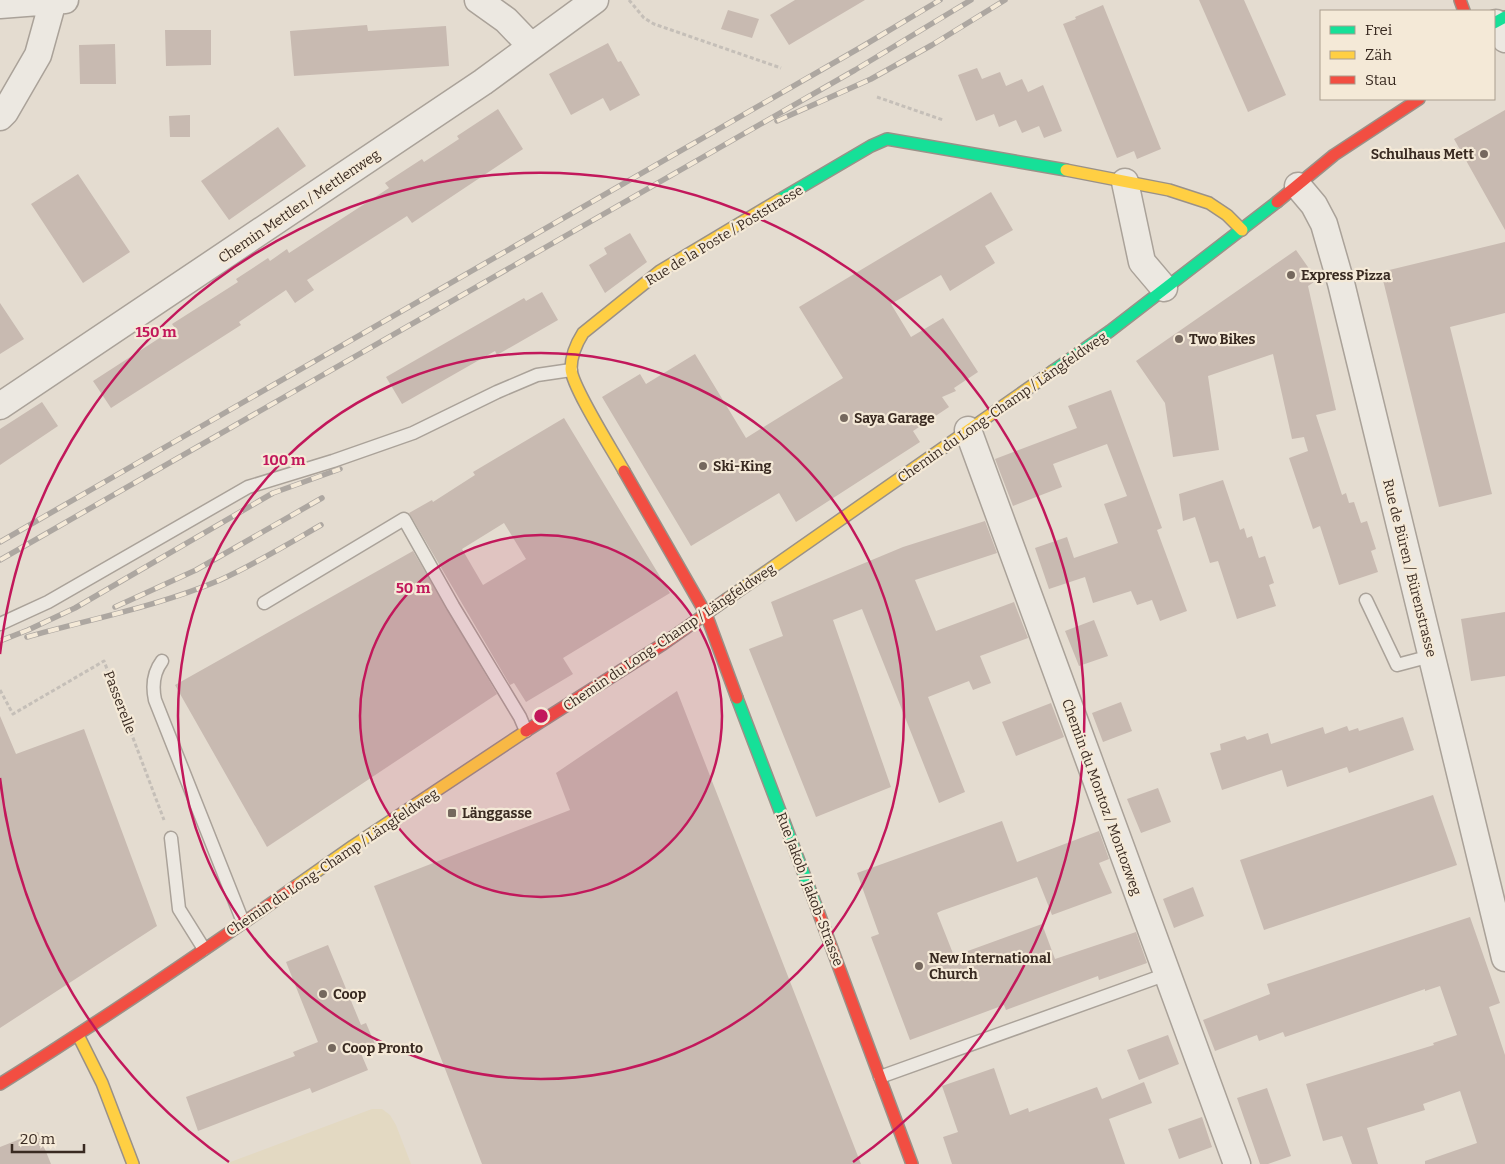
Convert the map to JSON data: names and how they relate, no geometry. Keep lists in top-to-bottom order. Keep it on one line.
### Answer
{"streets":{"street":["Chemin Mettlen / Mettlenweg","Rue de la Poste / Poststrasse","Chemin du Long-Champ / Längfeldweg","Rue de Büren / Bürenstrasse","Chemin du Montoz / Montozweg","Rue Jakob / Jakob-Strasse"],"path":["Passerelle"]},"crossings":[["Rue de la Poste / Poststrasse","Chemin du Long-Champ / Längfeldweg"],["Chemin du Long-Champ / Längfeldweg","Rue de Büren / Bürenstrasse"],["Chemin du Long-Champ / Längfeldweg","Chemin du Montoz / Montozweg"],["Chemin du Long-Champ / Längfeldweg","Rue Jakob / Jakob-Strasse"]],"places":{"other":["Schulhaus Mett","Express Pizza","Two Bikes","Saya Garage","Ski-King","New International Church","Coop","Coop Pronto"],"transit":["Länggasse"]},"legend":["Frei","Zäh","Stau"],"scale_bar":"20 m","rings":["150 m","100 m","50 m"]}
